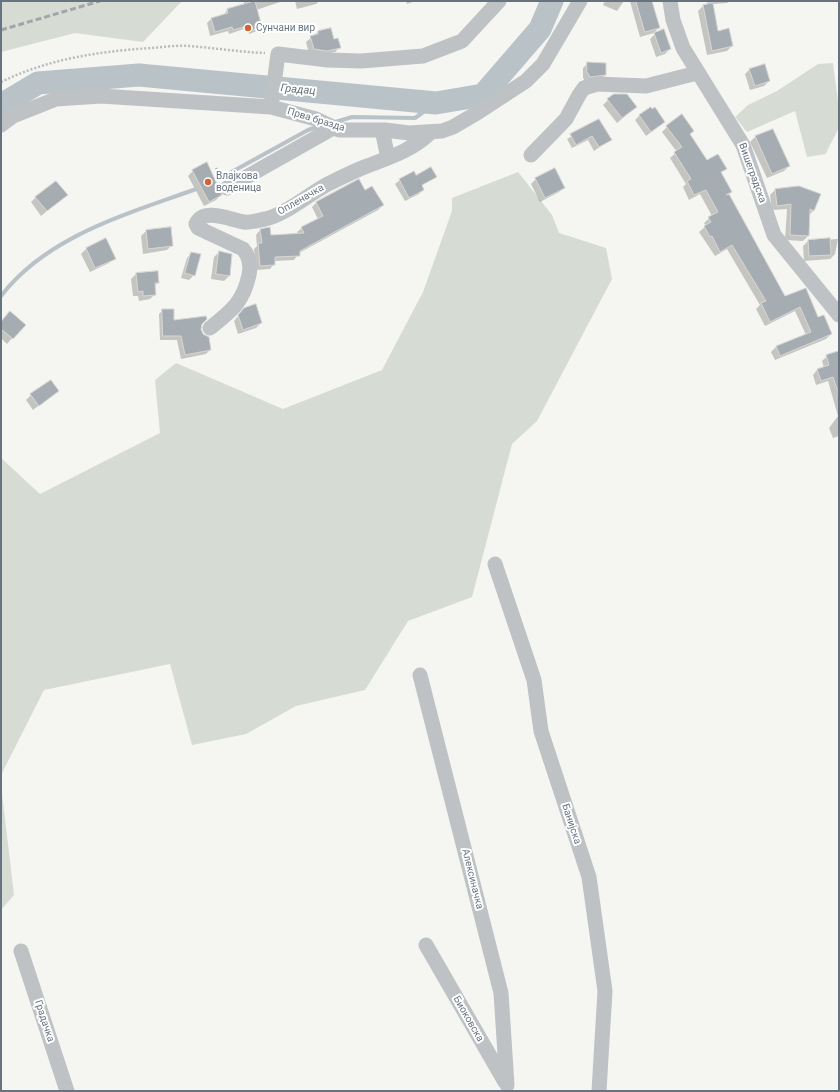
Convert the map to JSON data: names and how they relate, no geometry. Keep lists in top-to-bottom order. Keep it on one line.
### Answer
{"streets":{"street":["Прва бразда","Вишеградска","Опленачка","Банијска","Алексиначка","Биоковска","Градачка"]},"crossings":[["Прва бразда","Опленачка"],["Алексиначка","Биоковска"]],"water":["Градац"],"places":["Сунчани вир","Влајкова воденица"]}
